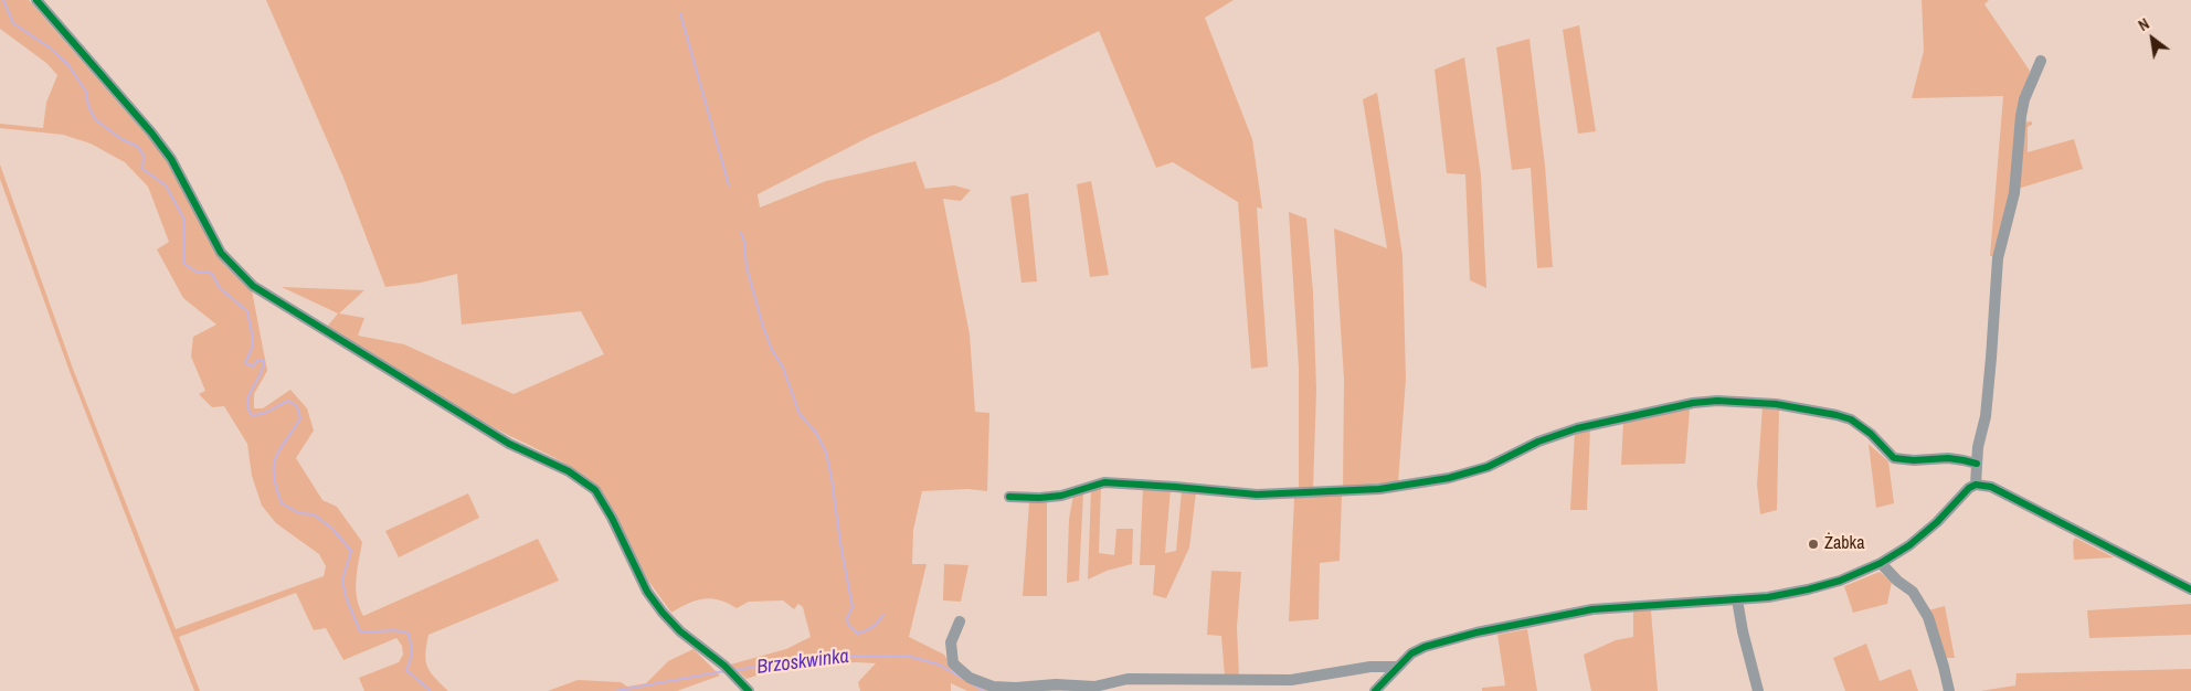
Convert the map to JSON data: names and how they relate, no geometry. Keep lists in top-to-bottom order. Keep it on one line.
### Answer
{"water":["Brzoskwinka"],"places":["Żabka"],"north":"top left"}
